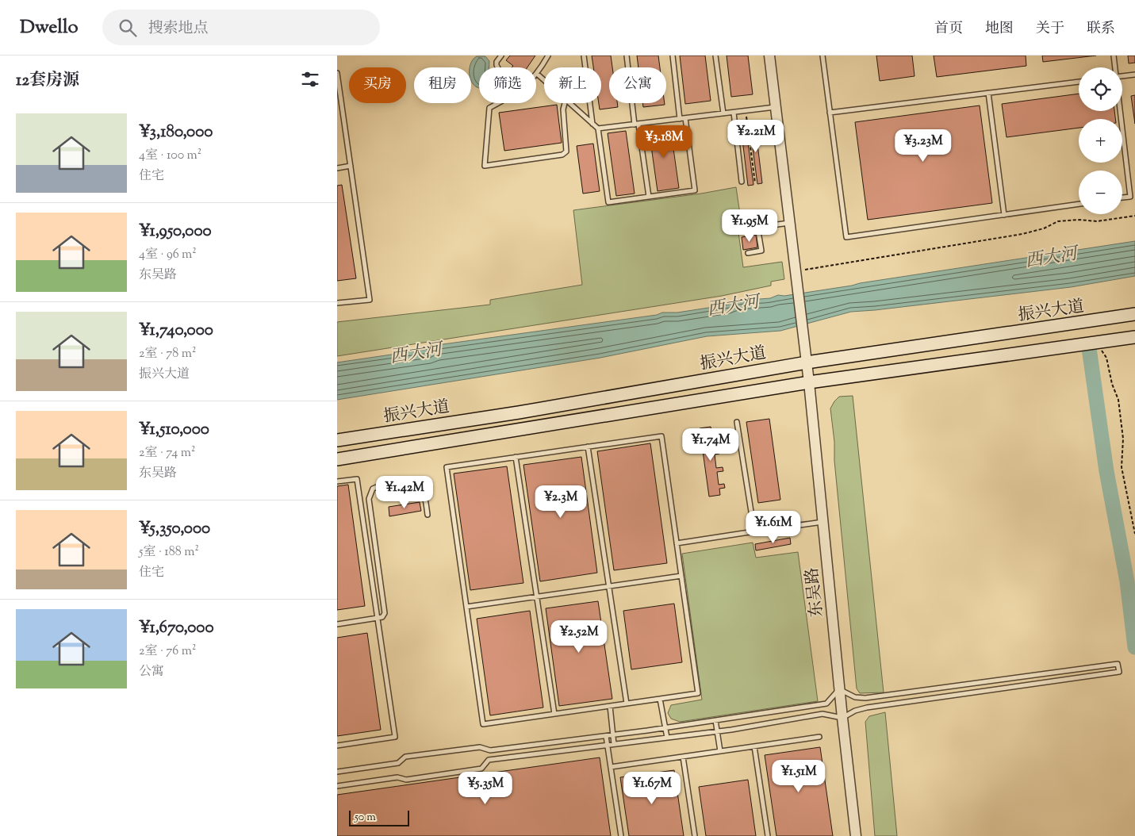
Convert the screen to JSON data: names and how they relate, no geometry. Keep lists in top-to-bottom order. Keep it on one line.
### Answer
{"streets":{"main road":["振兴大道"],"street":["东吴路"]},"crossings":[["振兴大道","东吴路"]],"water":["西大河"],"scale_bar":"50 m","page":{"header":"Dwello","search":"搜索地点","nav":["首页","地图","关于","联系"],"heading":"12套房源","map_buttons":["+","−"],"chip":["买房","租房","筛选","新上","公寓"],"list":[{"name":"¥3,180,000","note":"4室 · 100 m² · 住宅"},{"name":"¥1,950,000","note":"4室 · 96 m² · 东吴路"},{"name":"¥1,740,000","note":"2室 · 78 m² · 振兴大道"},{"name":"¥1,510,000","note":"2室 · 74 m² · 东吴路"},{"name":"¥5,350,000","note":"5室 · 188 m² · 住宅"},{"name":"¥1,670,000","note":"2室 · 76 m² · 公寓"}],"price":["¥2.21M","¥3.18M","¥3.23M","¥1.95M","¥1.74M","¥1.42M","¥2.3M","¥1.61M","¥2.52M","¥1.51M","¥5.35M","¥1.67M"],"scale":"50 m"}}
